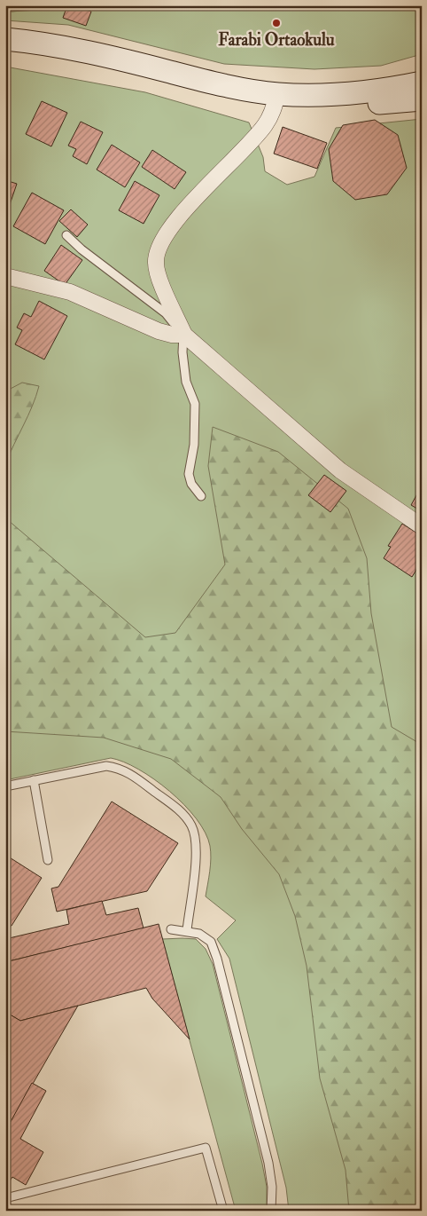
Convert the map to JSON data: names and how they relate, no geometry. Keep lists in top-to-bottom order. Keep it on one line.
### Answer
{"places":["Farabi Ortaokulu"]}
